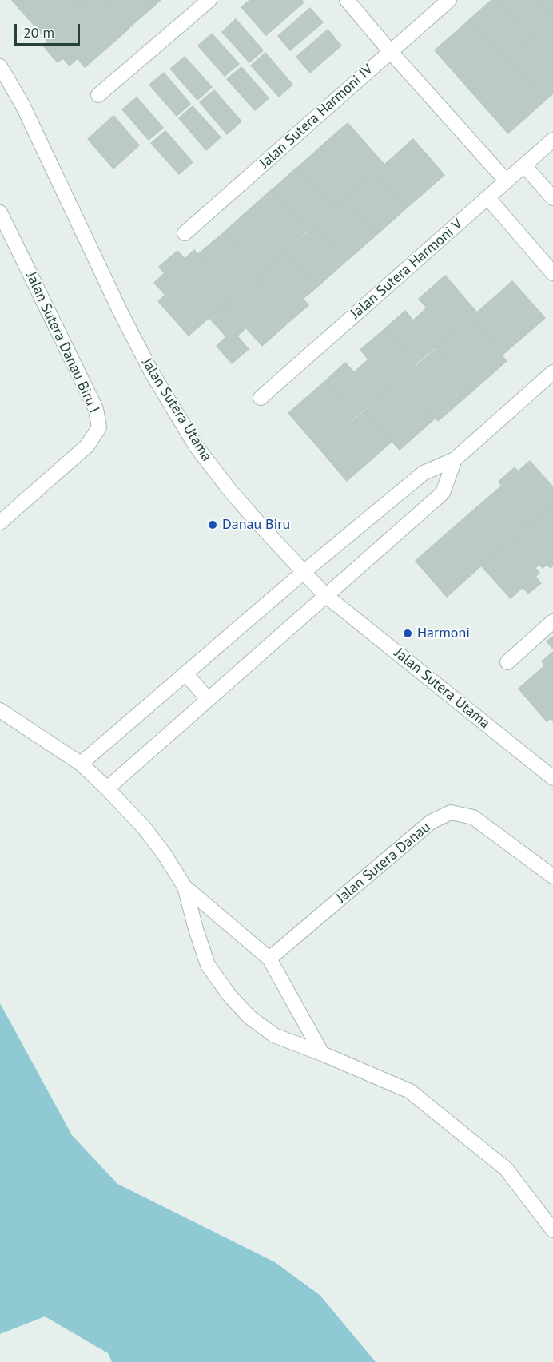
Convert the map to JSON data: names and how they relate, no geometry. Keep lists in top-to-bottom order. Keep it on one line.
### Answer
{"streets":{"street":["Jalan Sutera Harmoni IV","Jalan Sutera Harmoni V","Jalan Sutera Danau Biru I","Jalan Sutera Utama","Jalan Sutera Danau"]},"places":["Danau Biru","Harmoni"],"scale_bar":"20 m"}
